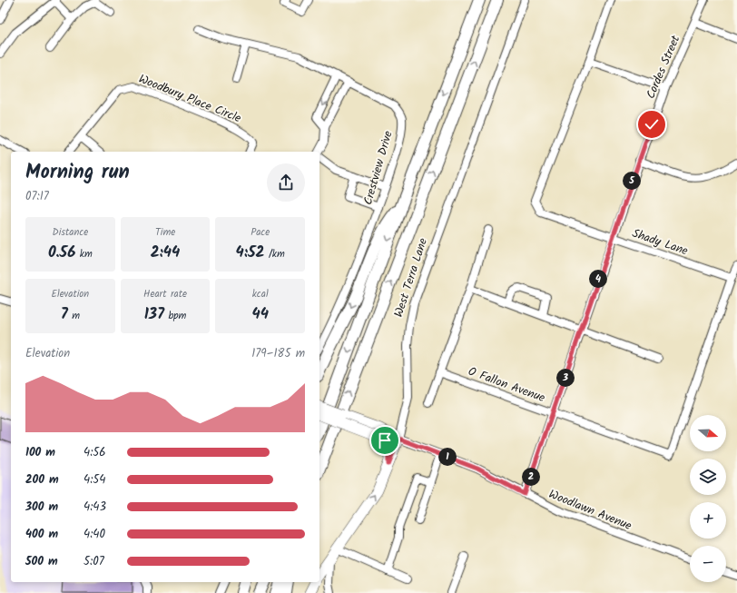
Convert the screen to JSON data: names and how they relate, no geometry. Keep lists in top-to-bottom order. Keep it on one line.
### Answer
{"streets":{"main road":["West Terra Lane"],"street":["Cordes Street","Woodbury Place Circle","Crestview Drive","Shady Lane","O Fallon Avenue","Woodlawn Avenue"]},"crossings":[["Cordes Street","Shady Lane"],["Cordes Street","O Fallon Avenue"],["Cordes Street","Woodlawn Avenue"],["Shady Lane","O Fallon Avenue"],["West Terra Lane","Woodlawn Avenue"]],"north":"right","page":{"heading":["Morning run","07:17"],"pins":["5","4","3","1","2"],"stats":[["Distance","0.56 km"],["Time","2:44"],["Pace","4:52 /km"],["Elevation","7 m"],["Heart rate","137 bpm"],["kcal","44"]],"chart":["Elevation","179–185 m"],"map_buttons":["+","−"],"list":[{"name":"100 m","note":"4:56"},{"name":"200 m","note":"4:54"},{"name":"300 m","note":"4:43"},{"name":"400 m","note":"4:40"},{"name":"500 m","note":"5:07"}]}}
